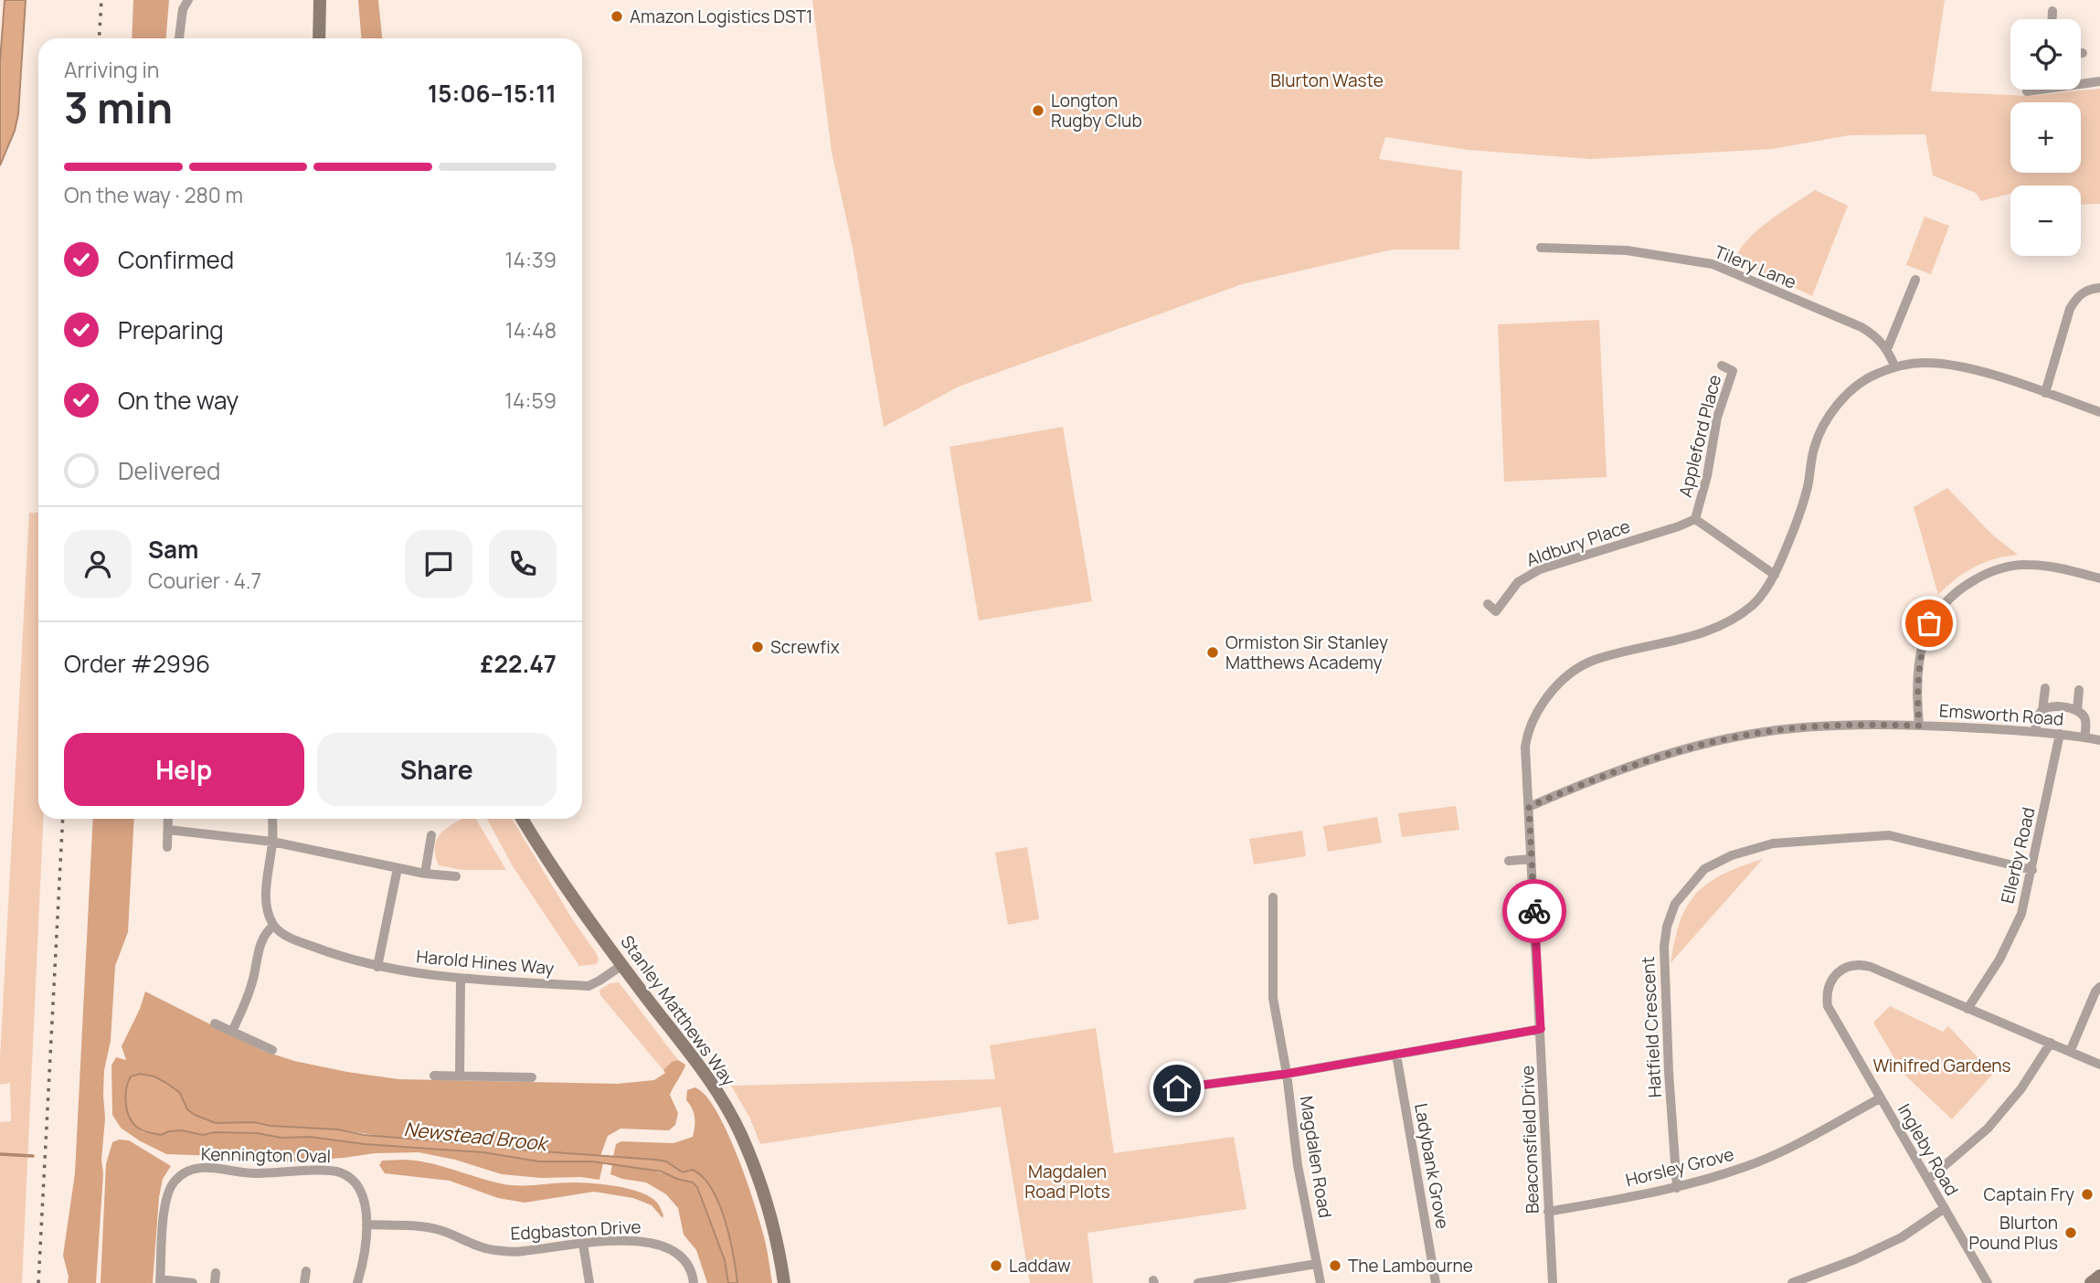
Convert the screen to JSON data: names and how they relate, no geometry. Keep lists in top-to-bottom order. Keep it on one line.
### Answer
{"streets":{"main road":["Stanley Matthews Way"],"street":["Tilery Lane","Appleford Place","Aldbury Place","Emsworth Road","Ellerby Road","Harold Hines Way","Hatfield Crescent","Beaconsfield Drive","Ingleby Road","Kennington Oval","Magdalen Road","Ladybank Grove","Horsley Grove","Edgbaston Drive"]},"crossings":[["Tilery Lane","Beaconsfield Drive"],["Appleford Place","Aldbury Place"],["Emsworth Road","Ellerby Road"],["Emsworth Road","Beaconsfield Drive"],["Ellerby Road","Hatfield Crescent"],["Ellerby Road","Ingleby Road"],["Harold Hines Way","Stanley Matthews Way"],["Hatfield Crescent","Horsley Grove"],["Beaconsfield Drive","Horsley Grove"],["Ingleby Road","Horsley Grove"],["Kennington Oval","Edgbaston Drive"]],"water":["Newstead Brook"],"parks":["Blurton Waste","Winifred Gardens","Magdalen Road Plots"],"places":["Amazon Logistics DST1","Longton Rugby Club","Screwfix","Ormiston Sir Stanley Matthews Academy","Captain Fry","Blurton Pound Plus","Laddaw","The Lambourne"],"page":{"map_buttons":["+","−"],"heading":["3 min","Arriving in","15:06–15:11"],"panel":["Sam","Courier · 4.7","Order #2996","£22.47"],"bar":"On the way · 280 m","list":[["Confirmed","14:39"],["Preparing","14:48"],["On the way","14:59"],"Delivered"],"buttons":["Help","Share"]}}
